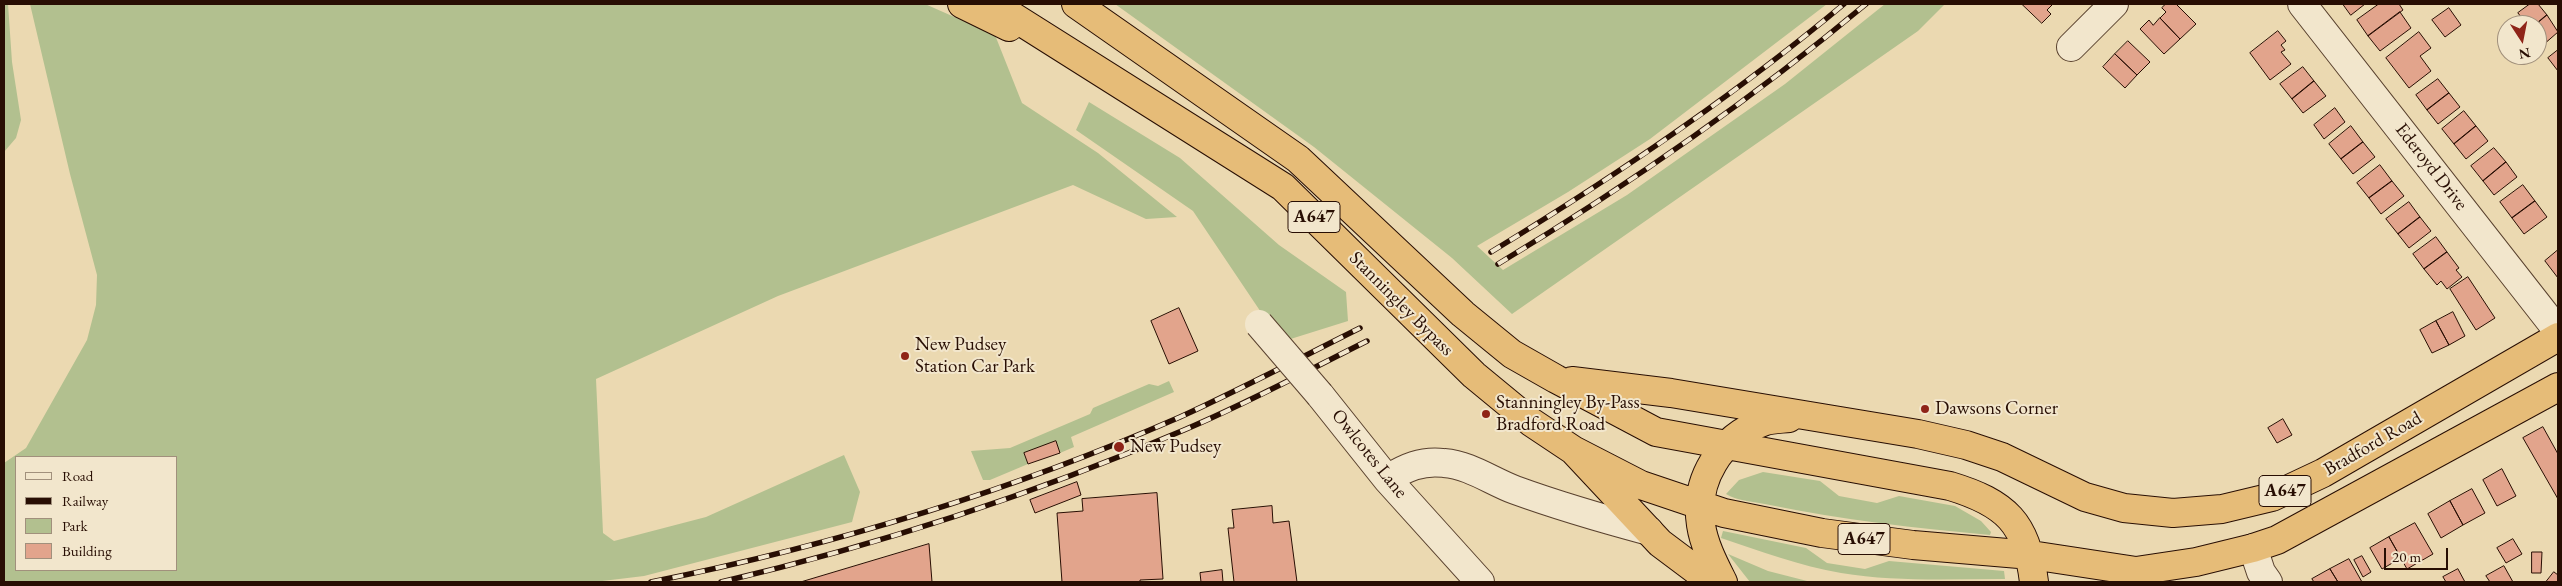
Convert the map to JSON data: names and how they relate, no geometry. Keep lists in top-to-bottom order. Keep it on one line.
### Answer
{"streets":{"highway":["A647","Stanningley Bypass","Bradford Road"],"street":["Ederoyd Drive","Owlcotes Lane"]},"crossings":[["A647","Stanningley Bypass"],["A647","Bradford Road"]],"places":["New Pudsey Station Car Park","Dawsons Corner","Stanningley By-Pass Bradford Road","New Pudsey"],"legend":["Road","Railway","Park","Building"],"scale_bar":"20 m","north":"bottom"}
